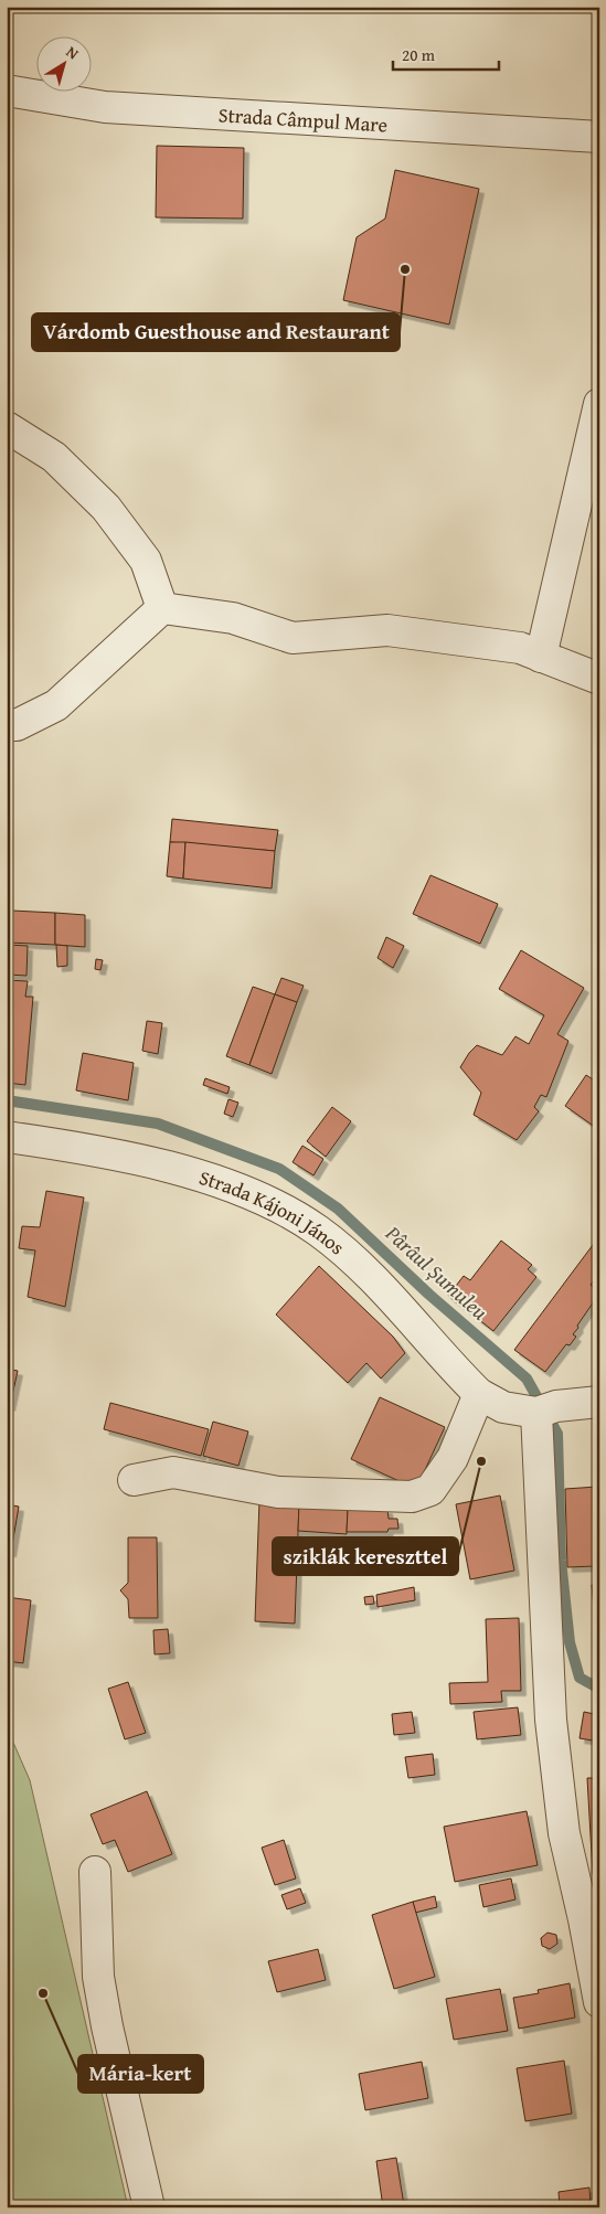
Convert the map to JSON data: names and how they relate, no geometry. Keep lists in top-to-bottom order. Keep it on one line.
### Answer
{"streets":{"street":["Strada Câmpul Mare","Strada Kájoni János"]},"water":["Pârâul Șumuleu"],"places":["Várdomb Guesthouse and Restaurant","sziklák kereszttel","Mária-kert"],"scale_bar":"20 m","north":"top right"}
